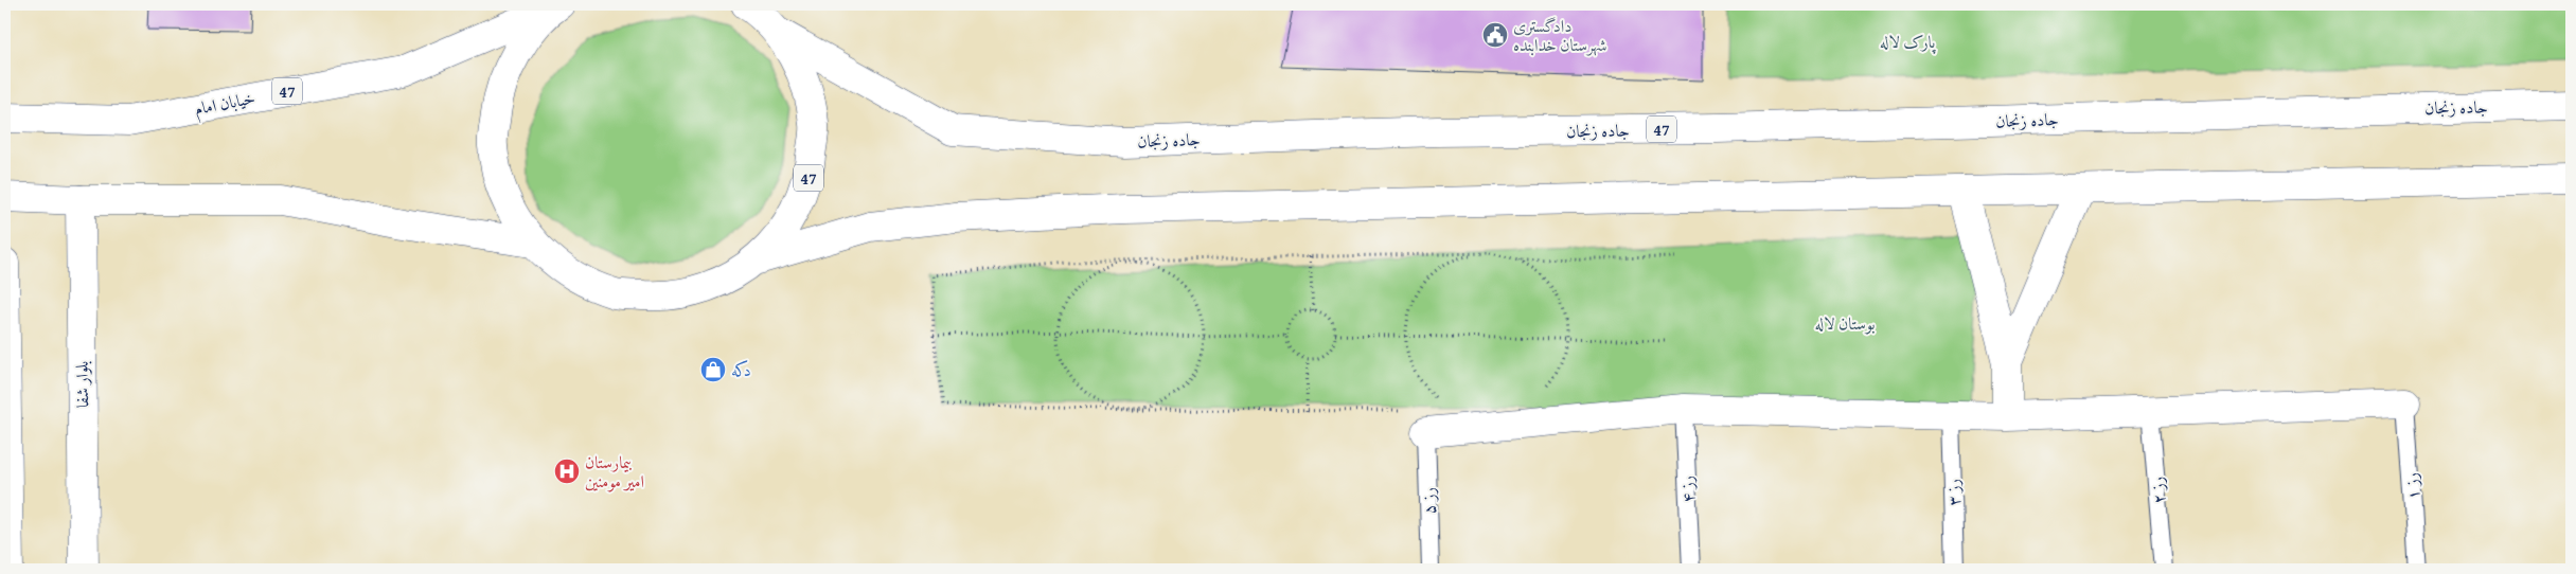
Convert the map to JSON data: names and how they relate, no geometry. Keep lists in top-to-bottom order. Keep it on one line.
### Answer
{"streets":{"main road":["47","خیابان امام","جاده زنجان","بلوار شفا"],"lane":["رز ۱","رز ۴","رز ۲","رز ۳","رز ۵"]},"crossings":[["47","خیابان امام"],["47","جاده زنجان"]],"parks":["پارک لاله","بوستان لاله"],"places":{"public building":["دادگستری شهرستان خدابنده"],"shop":["دکه"],"hospital":["بیمارستان امیر مومنین"]}}
